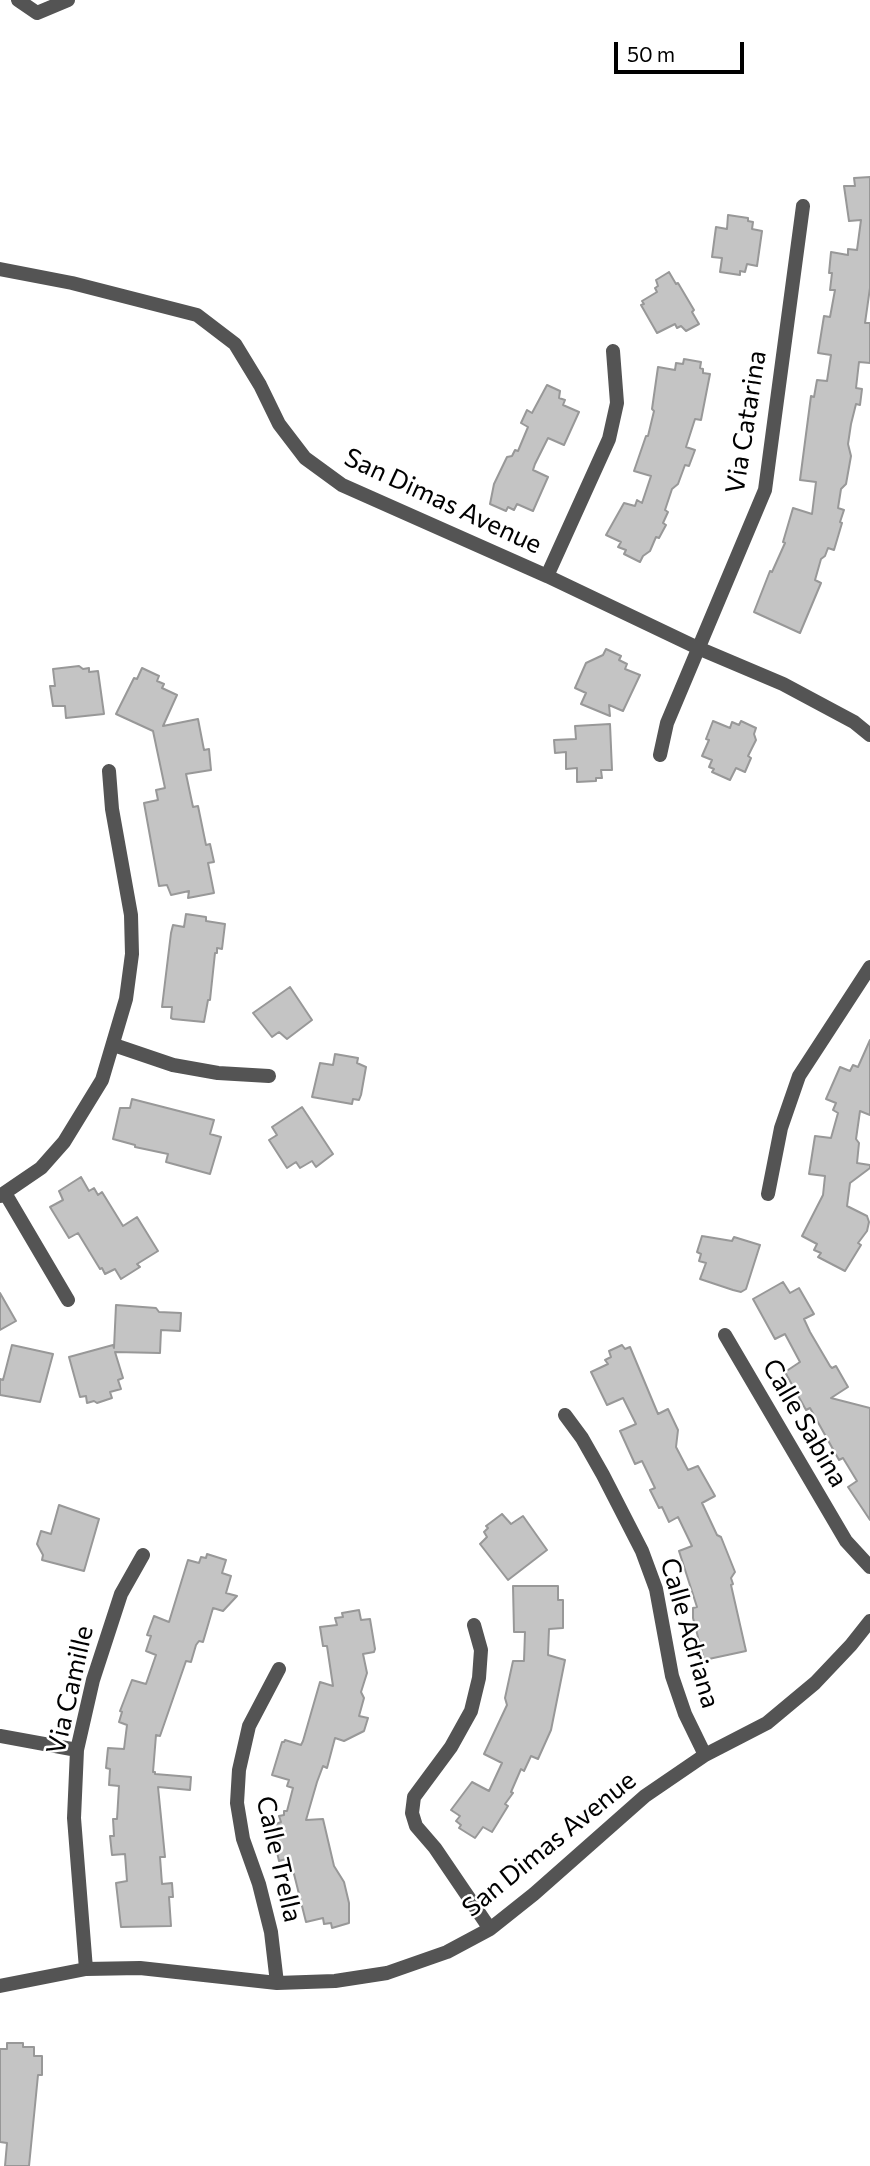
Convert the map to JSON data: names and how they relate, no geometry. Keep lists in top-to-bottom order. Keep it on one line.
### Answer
{"streets":{"street":["Via Catarina","San Dimas Avenue","Calle Sabina","Calle Adriana","Via Camille","Calle Trella"]},"crossings":[["Via Catarina","San Dimas Avenue"],["San Dimas Avenue","Calle Adriana"],["San Dimas Avenue","Via Camille"],["San Dimas Avenue","Calle Trella"]],"scale_bar":"50 m"}
